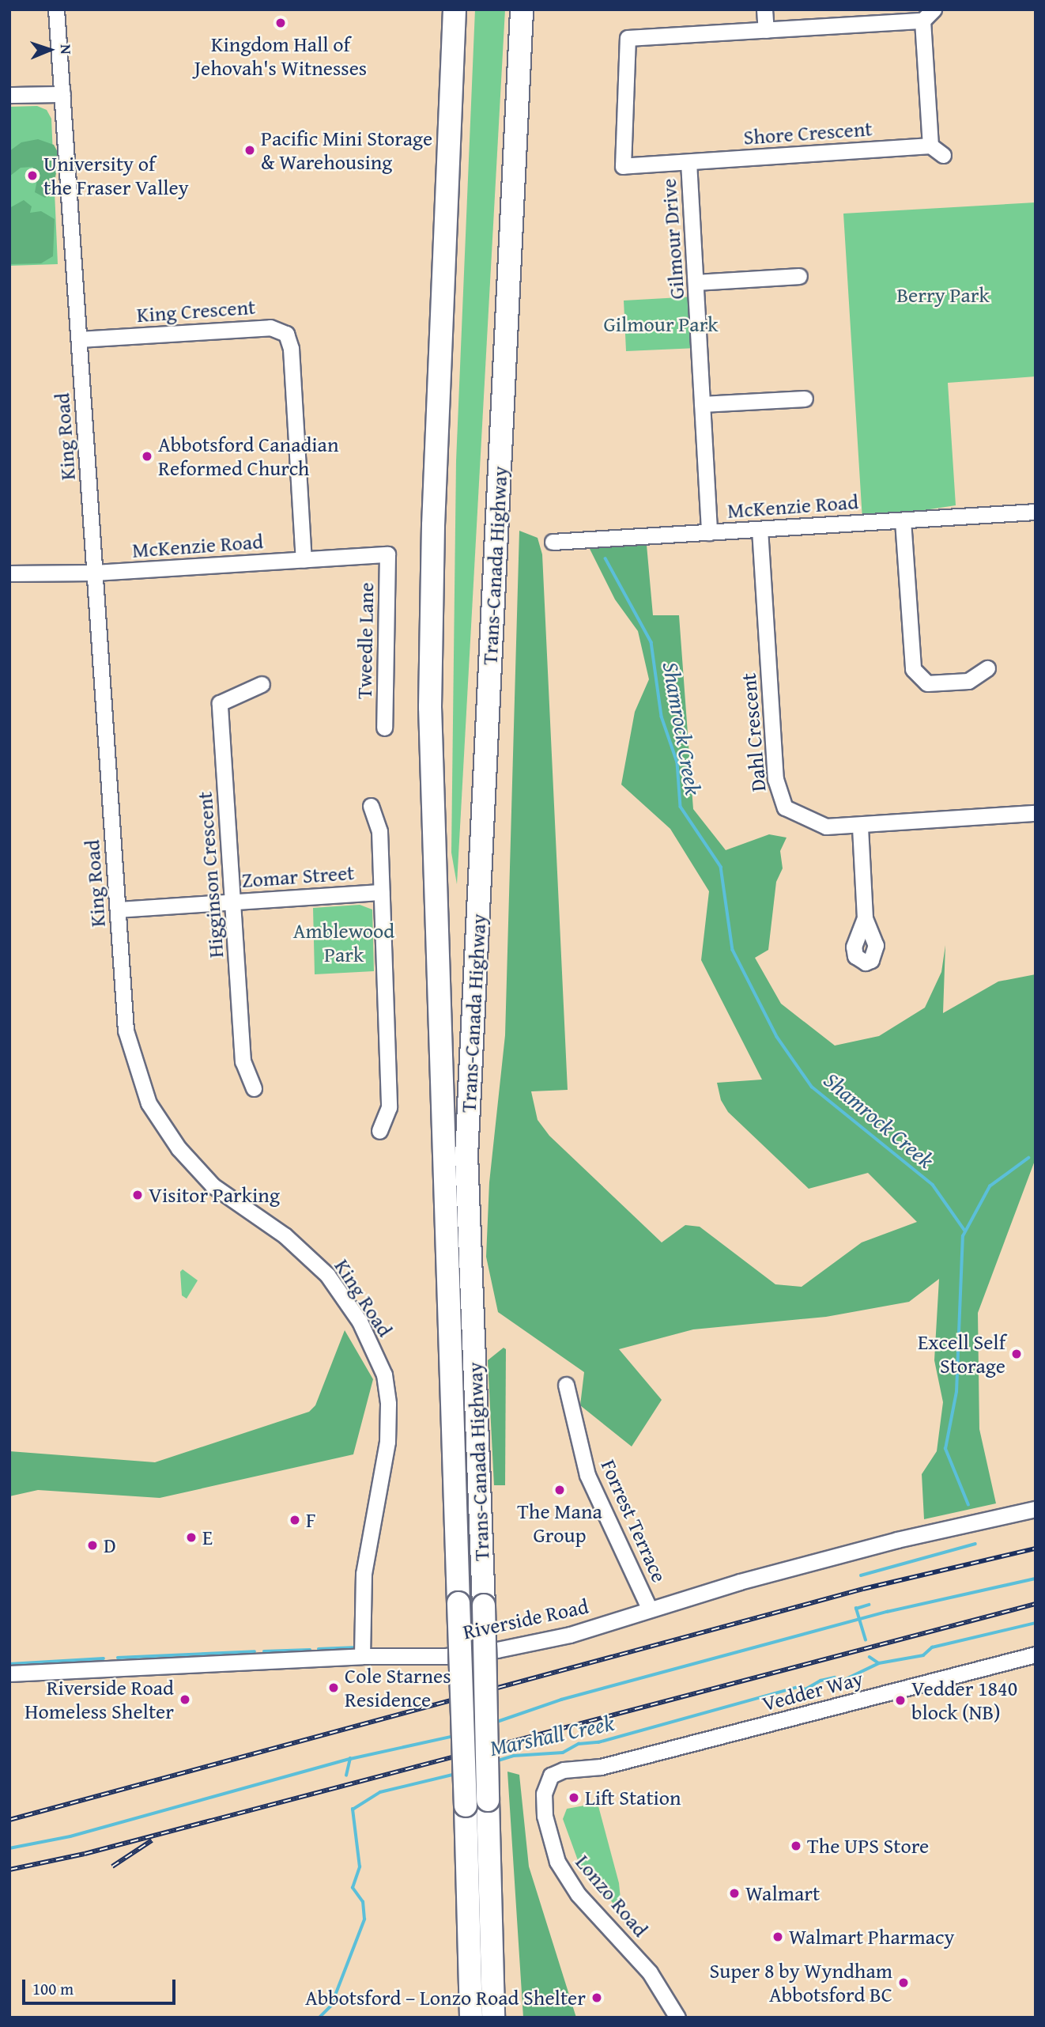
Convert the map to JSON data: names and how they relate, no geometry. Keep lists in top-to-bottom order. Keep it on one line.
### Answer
{"streets":{"highway":["Trans-Canada Highway"],"street":["Shore Crescent","Gilmour Drive","King Crescent","King Road","McKenzie Road","Tweedle Lane","Dahl Crescent","Higginson Crescent","Zomar Street","Forrest Terrace","Riverside Road","Vedder Way","Lonzo Road"]},"crossings":[["Shore Crescent","Gilmour Drive"],["Gilmour Drive","McKenzie Road"],["King Crescent","King Road"],["King Crescent","McKenzie Road"],["King Road","McKenzie Road"],["King Road","Zomar Street"],["King Road","Riverside Road"],["McKenzie Road","Tweedle Lane"],["McKenzie Road","Dahl Crescent"],["Higginson Crescent","Zomar Street"],["Forrest Terrace","Riverside Road"],["Vedder Way","Lonzo Road"]],"water":["Shamrock Creek","Marshall Creek"],"parks":["Berry Park","Gilmour Park","Amblewood Park"],"places":["Kingdom Hall of Jehovah's Witnesses","Pacific Mini Storage & Warehousing","University of the Fraser Valley","Abbotsford Canadian Reformed Church","Visitor Parking","Excell Self Storage","The Mana Group","F","E","D","Cole Starnes Residence","Riverside Road Homeless Shelter","Vedder 1840 block (NB)","Lift Station","The UPS Store","Walmart","Walmart Pharmacy","Super 8 by Wyndham Abbotsford BC","Abbotsford – Lonzo Road Shelter"],"scale_bar":"100 m","north":"right"}
